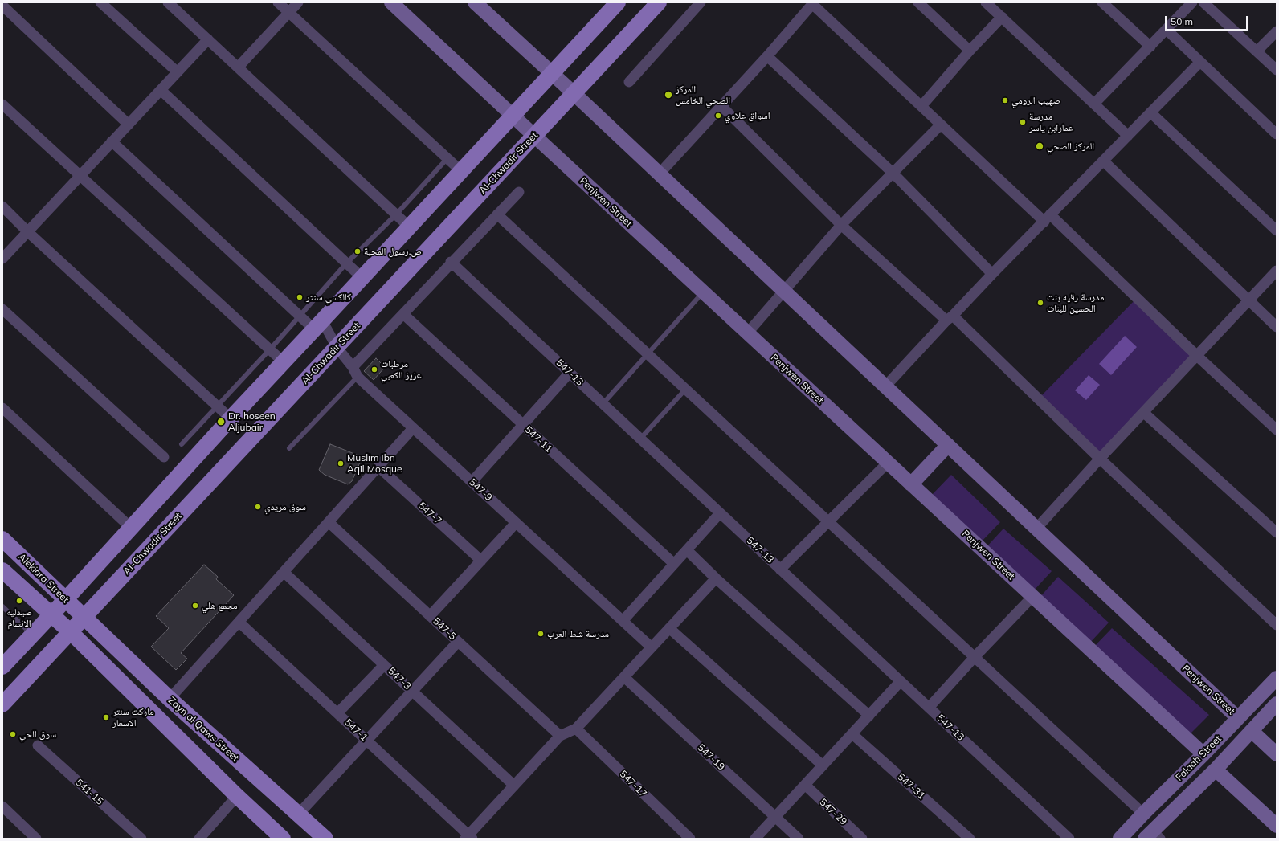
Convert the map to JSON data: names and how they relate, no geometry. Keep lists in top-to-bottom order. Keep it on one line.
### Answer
{"streets":{"main road":["Al-Chwadir Street","Alekiara Street","Zayn al Qaws Street"],"street":["Penjwen Street","547-13","547-11","547-9","547-7","547-5","547-3","547-1","547-19","Falaah Street","547-17","547-31","541-15","547-29"]},"crossings":[["Al-Chwadir Street","Penjwen Street"],["Al-Chwadir Street","547-9"],["Al-Chwadir Street","Alekiara Street"],["Al-Chwadir Street","Zayn al Qaws Street"],["Penjwen Street","Falaah Street"],["Alekiara Street","Zayn al Qaws Street"]],"places":["المركز الصحي الخامس","صهيب الرومي","اسواق علاوي","مدرسة عمارابن ياسر","المركز الصحي","ص.رسول المحبة","كالكسي سنتر","مدرسة رقيه بنت الحسين للبنات","مرطبات عزيز الكعبي","Dr. hoseen Aljubair","Muslim Ibn Aqil Mosque","سوق مريدي","صيدليه الانسام","مجمع هلي","مدرسة شط العرب","ماركت سنتر الاسعار","سوق الحي"],"scale_bar":"50 m"}
